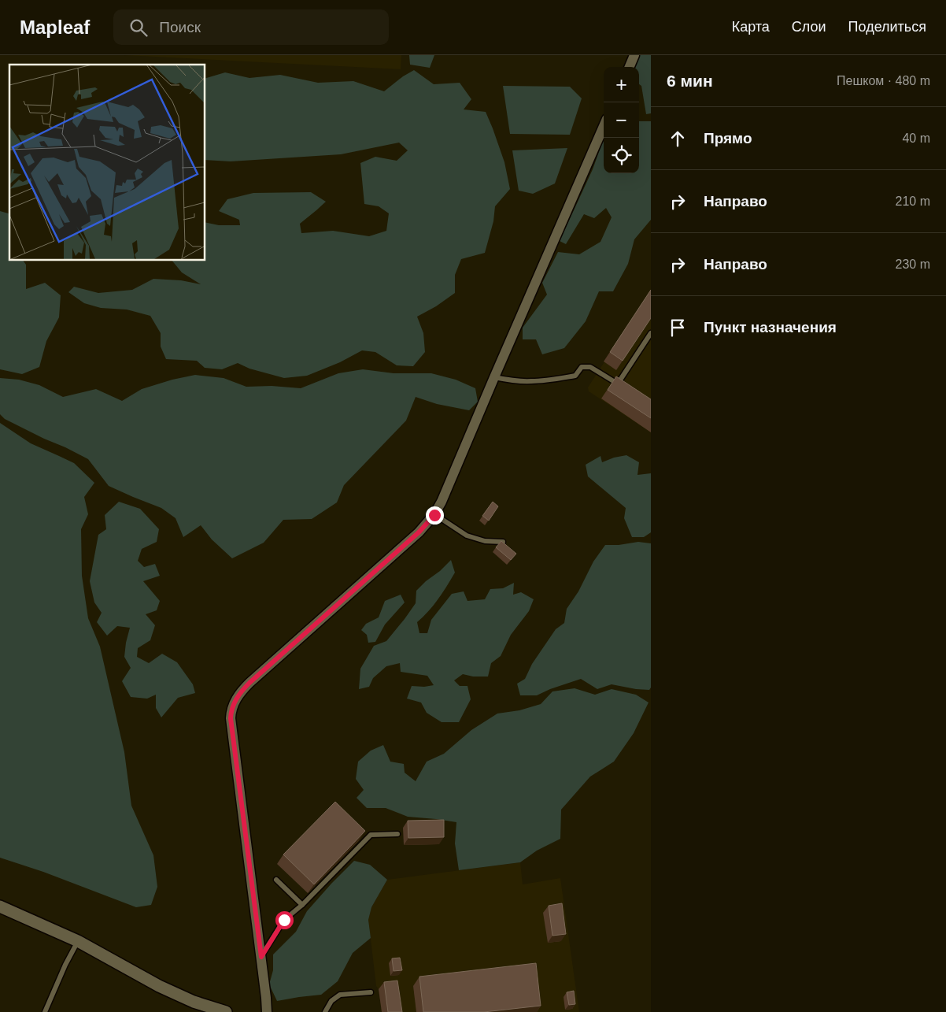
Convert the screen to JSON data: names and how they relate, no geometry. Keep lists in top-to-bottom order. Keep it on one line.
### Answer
{"page":{"header":"Mapleaf","search":"Поиск","nav":["Карта","Слои","Поделиться"],"heading":["6 мин","Пешком · 480 m"],"map_buttons":["+","−"],"list":[["Прямо","40 m"],["Направо","210 m"],["Направо","230 m"],"Пункт назначения"]}}
